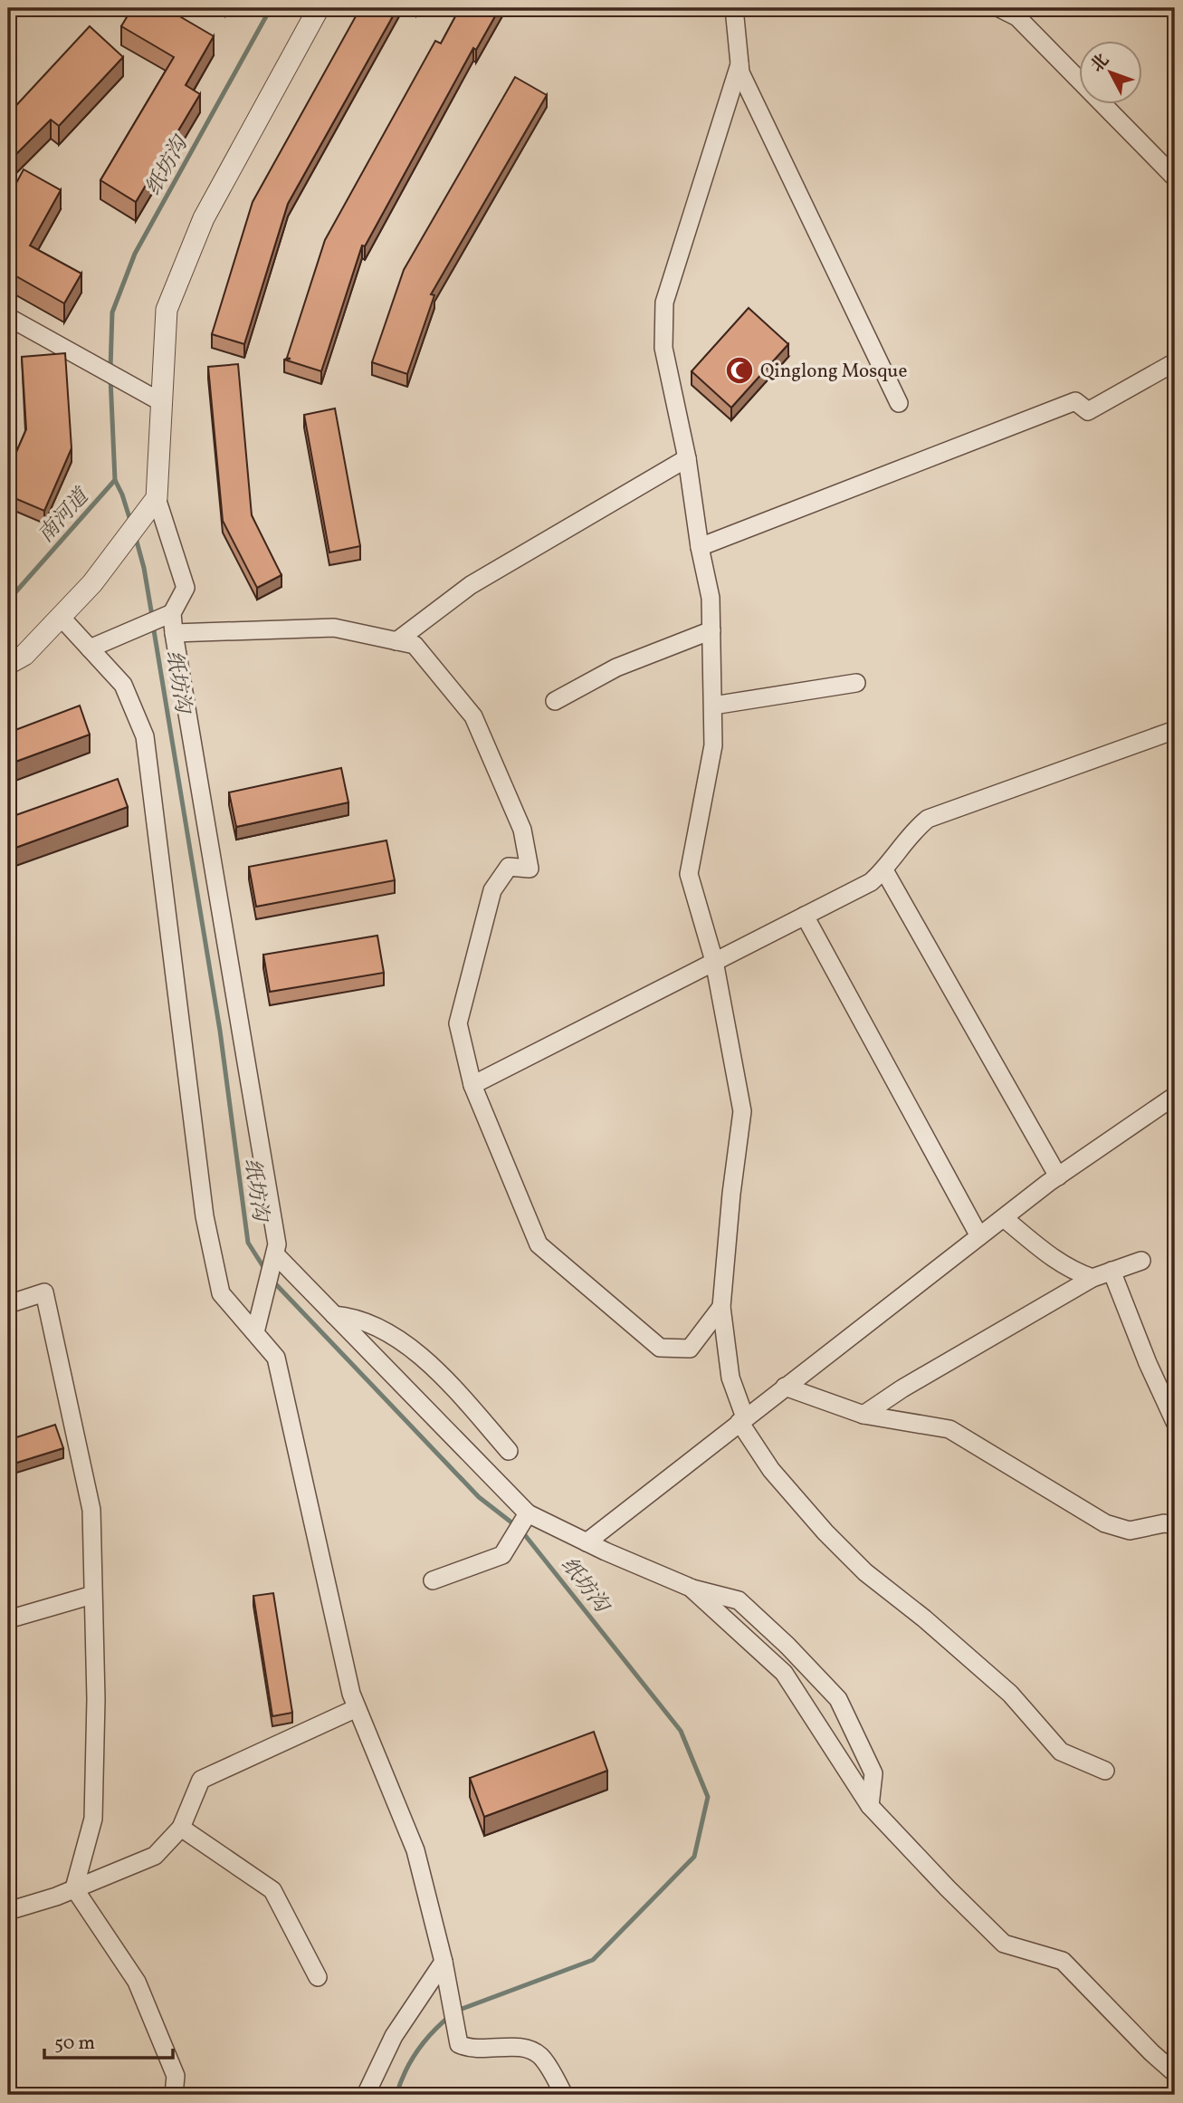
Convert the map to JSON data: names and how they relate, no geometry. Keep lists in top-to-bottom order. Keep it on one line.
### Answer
{"water":["纸坊沟","南河道"],"places":{"mosque":["Qinglong Mosque"]},"scale_bar":"50 m","north":"top left"}
